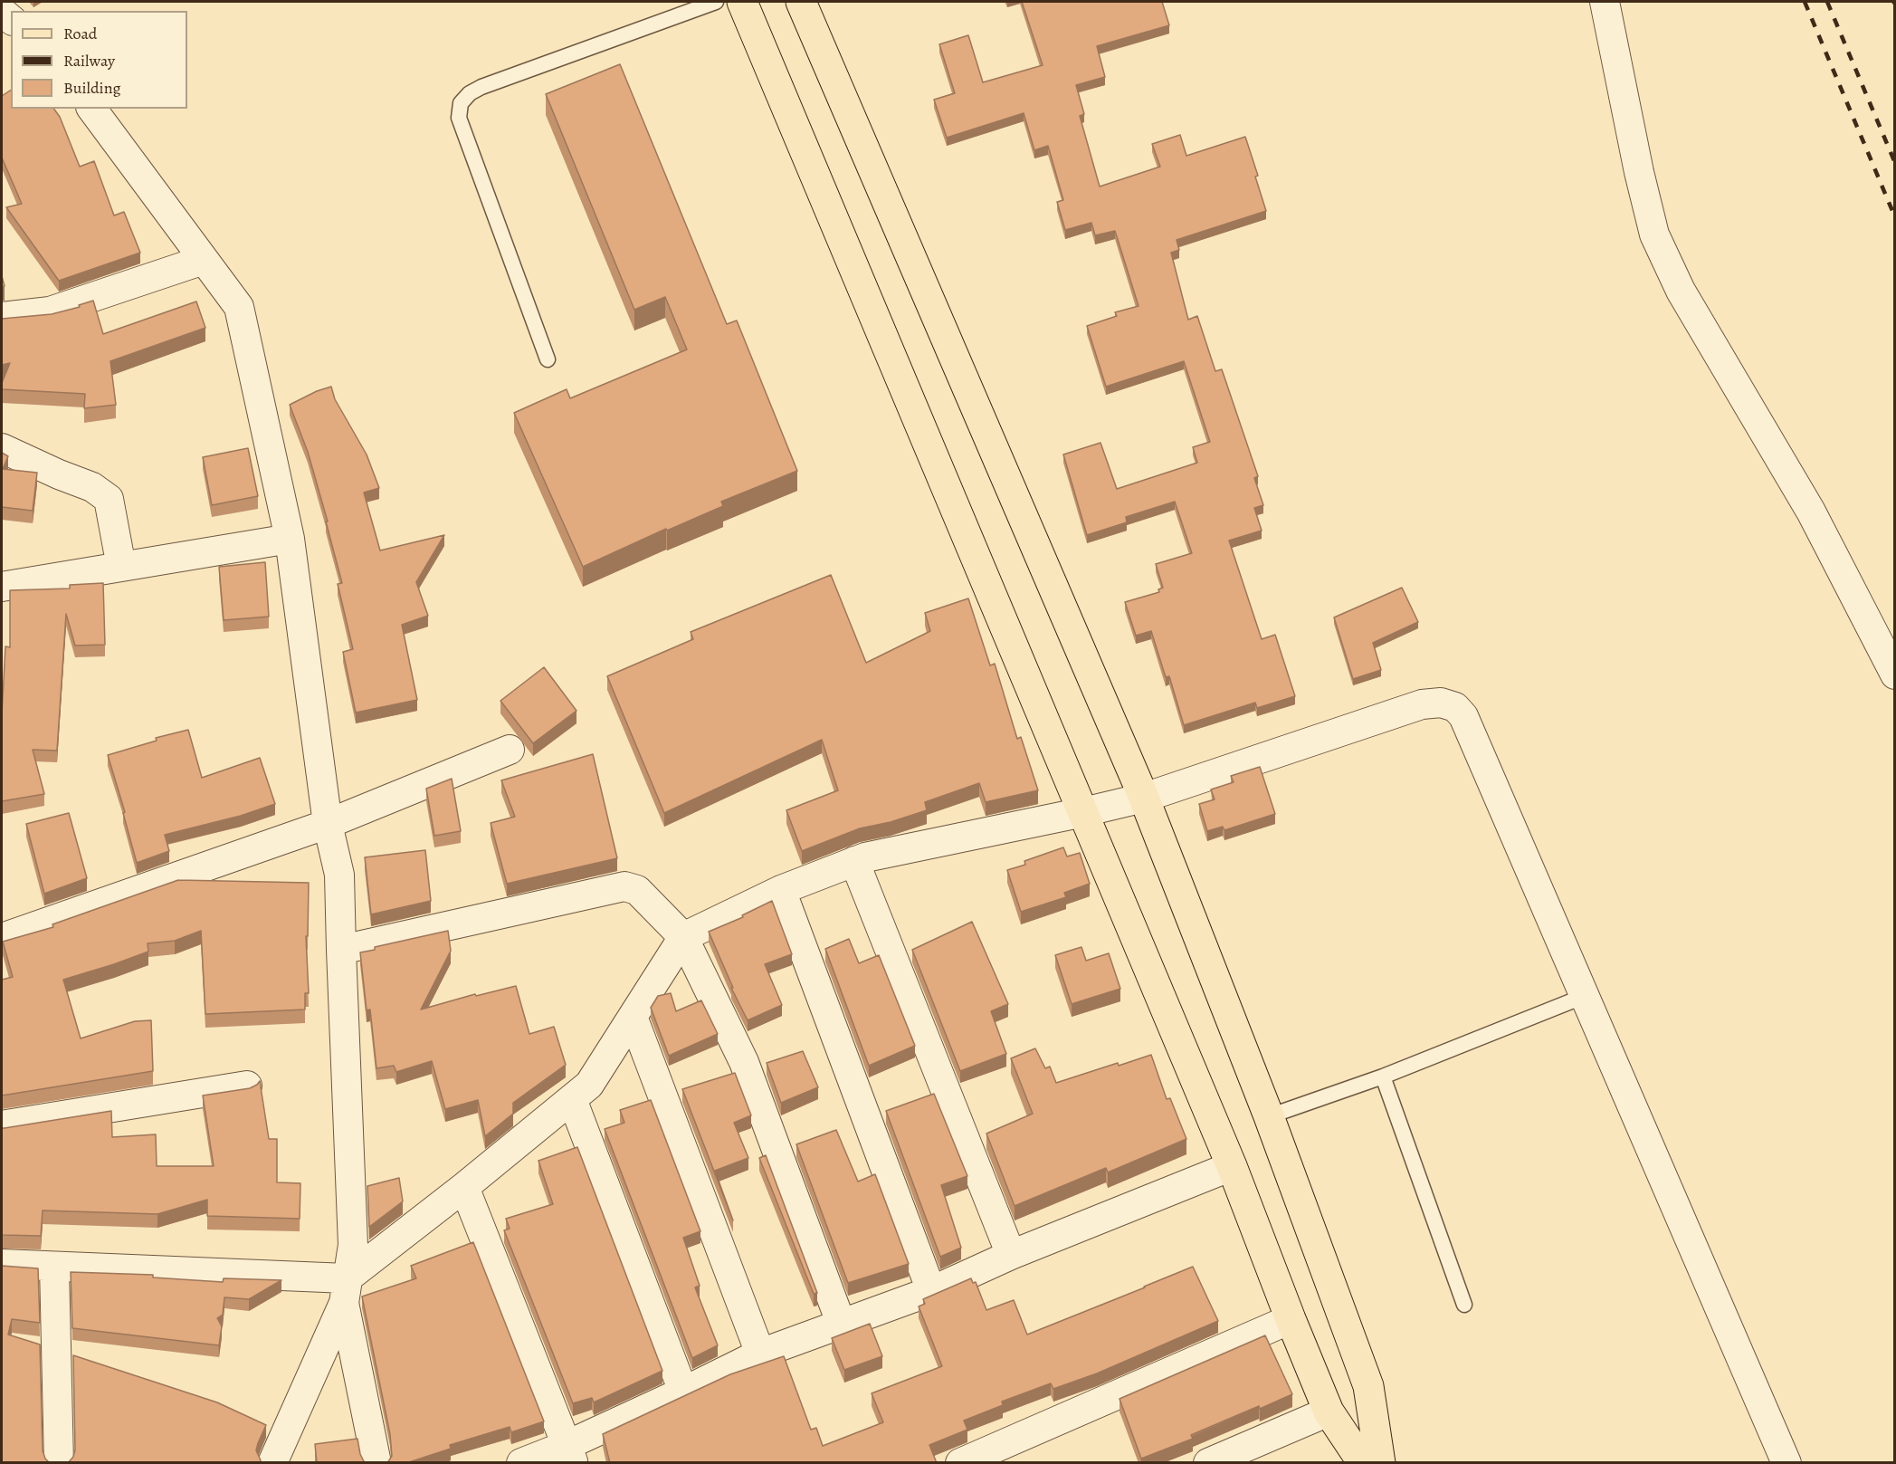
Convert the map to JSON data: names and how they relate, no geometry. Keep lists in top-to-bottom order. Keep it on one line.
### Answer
{"legend":["Road","Railway","Building"]}
